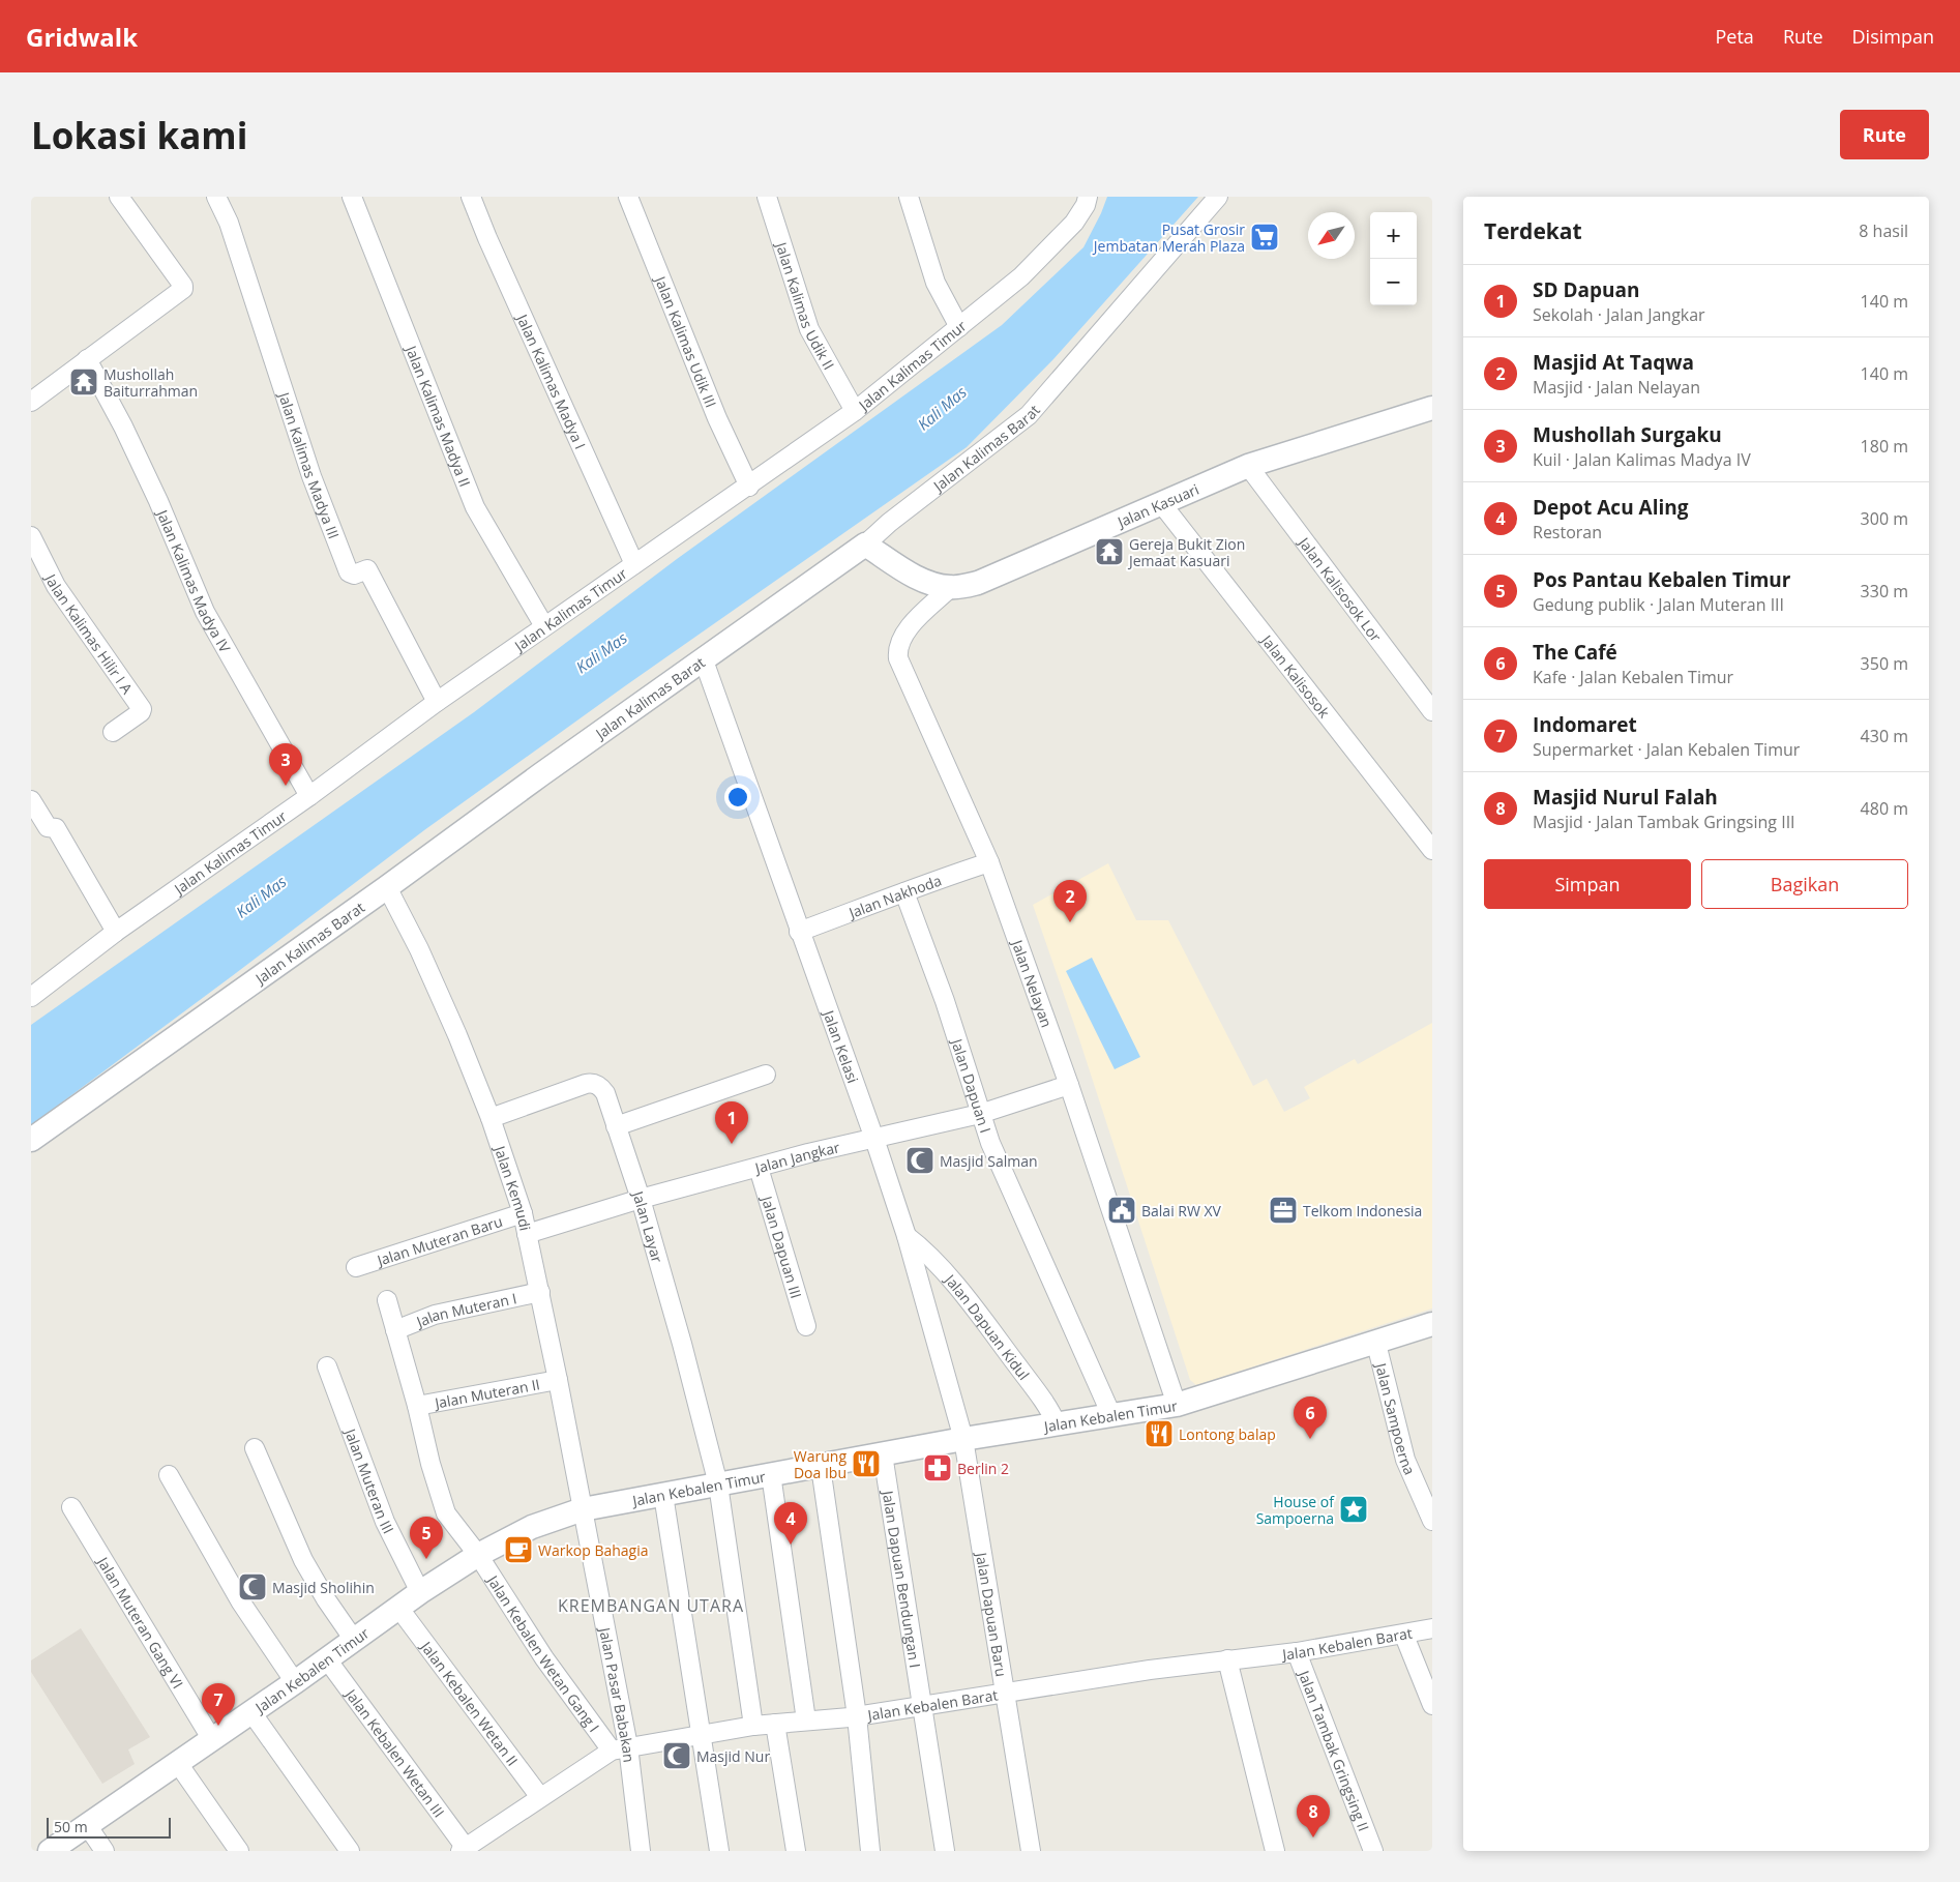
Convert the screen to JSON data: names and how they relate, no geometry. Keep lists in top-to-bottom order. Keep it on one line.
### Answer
{"streets":{"street":["Jalan Kalimas Udik II","Jalan Kalimas Udik III","Jalan Kalimas Timur","Jalan Kalimas Madya I","Jalan Kalimas Madya II","Jalan Kalimas Barat","Jalan Kalimas Madya III","Jalan Kasuari","Jalan Kalimas Madya IV","Jalan Kalisosok Lor","Jalan Kalimas Hilir I A","Jalan Kalisosok","Jalan Nakhoda","Jalan Nelayan","Jalan Kelasi","Jalan Dapuan I","Jalan Jangkar","Jalan Kemudi","Jalan Layar","Jalan Muteran Baru","Jalan Dapuan III","Jalan Muteran I","Jalan Dapuan Kidul","Jalan Muteran II","Jalan Kebalen Timur","Jalan Sampoerna","Jalan Muteran III","Jalan Dapuan Bendungan I","Jalan Dapuan Baru","Jalan Muteran Gang VI","Jalan Kebalen Barat","Jalan Kebalen Wetan Gang I","Jalan Pasar Babakan","Jalan Kebalen Wetan II","Jalan Tambak Gringsing II","Jalan Kebalen Wetan III"]},"crossings":[["Jalan Kalimas Udik II","Jalan Kalimas Timur"],["Jalan Kalimas Udik III","Jalan Kalimas Timur"],["Jalan Kalimas Timur","Jalan Kalimas Madya I"],["Jalan Kalimas Timur","Jalan Kalimas Madya II"],["Jalan Kalimas Timur","Jalan Kalimas Madya III"],["Jalan Kalimas Timur","Jalan Kalimas Madya IV"],["Jalan Kalimas Barat","Jalan Kasuari"],["Jalan Kalimas Barat","Jalan Kelasi"],["Jalan Kalimas Barat","Jalan Kemudi"],["Jalan Kasuari","Jalan Kalisosok Lor"],["Jalan Kasuari","Jalan Kalisosok"],["Jalan Kasuari","Jalan Nelayan"],["Jalan Nakhoda","Jalan Nelayan"],["Jalan Nakhoda","Jalan Kelasi"],["Jalan Nakhoda","Jalan Dapuan I"],["Jalan Nelayan","Jalan Jangkar"],["Jalan Nelayan","Jalan Kebalen Timur"],["Jalan Kelasi","Jalan Jangkar"],["Jalan Kelasi","Jalan Dapuan Kidul"],["Jalan Kelasi","Jalan Kebalen Timur"],["Jalan Kelasi","Jalan Dapuan Baru"],["Jalan Dapuan I","Jalan Jangkar"],["Jalan Dapuan I","Jalan Kebalen Timur"],["Jalan Jangkar","Jalan Kemudi"],["Jalan Jangkar","Jalan Layar"],["Jalan Jangkar","Jalan Dapuan III"],["Jalan Kemudi","Jalan Layar"],["Jalan Kemudi","Jalan Muteran Baru"],["Jalan Kemudi","Jalan Muteran I"],["Jalan Kemudi","Jalan Muteran II"],["Jalan Kemudi","Jalan Kebalen Timur"],["Jalan Kemudi","Jalan Pasar Babakan"],["Jalan Layar","Jalan Kebalen Timur"],["Jalan Layar","Jalan Kebalen Barat"],["Jalan Muteran I","Jalan Muteran II"],["Jalan Dapuan Kidul","Jalan Kebalen Timur"],["Jalan Muteran II","Jalan Kebalen Timur"],["Jalan Muteran II","Jalan Kebalen Wetan Gang I"],["Jalan Kebalen Timur","Jalan Sampoerna"],["Jalan Kebalen Timur","Jalan Muteran III"],["Jalan Kebalen Timur","Jalan Dapuan Bendungan I"],["Jalan Kebalen Timur","Jalan Dapuan Baru"],["Jalan Kebalen Timur","Jalan Muteran Gang VI"],["Jalan Kebalen Timur","Jalan Kebalen Wetan Gang I"],["Jalan Kebalen Timur","Jalan Pasar Babakan"],["Jalan Kebalen Timur","Jalan Kebalen Wetan II"],["Jalan Kebalen Timur","Jalan Kebalen Wetan III"],["Jalan Dapuan Bendungan I","Jalan Kebalen Barat"],["Jalan Dapuan Baru","Jalan Kebalen Barat"],["Jalan Kebalen Barat","Jalan Kebalen Wetan Gang I"],["Jalan Kebalen Barat","Jalan Pasar Babakan"],["Jalan Kebalen Barat","Jalan Kebalen Wetan II"],["Jalan Kebalen Barat","Jalan Tambak Gringsing II"],["Jalan Kebalen Barat","Jalan Kebalen Wetan III"],["Jalan Kebalen Wetan Gang I","Jalan Pasar Babakan"]],"districts":["KREMBANGAN UTARA"],"water":["Kali Mas"],"places":{"supermarket":["Pusat Grosir Jembatan Merah Plaza"],"temple":["Mushollah Baiturrahman","Gereja Bukit Zion Jemaat Kasuari"],"mosque":["Masjid Salman","Masjid Sholihin","Masjid Nur"],"public building":["Balai RW XV"],"office":["Telkom Indonesia"],"restaurant":["Lontong balap","Warung Doa Ibu"],"pharmacy":["Berlin 2"],"place":["House of Sampoerna"],"cafe":["Warkop Bahagia"]},"scale_bar":"50 m","north":"bottom left","page":{"header":"Gridwalk","nav":["Peta","Rute","Disimpan"],"buttons":["Rute",["Simpan","Bagikan"]],"title":"Lokasi kami","heading":["Terdekat","8 hasil"],"map_buttons":["+","−"],"list":[{"mark":"1","name":"SD Dapuan","note":"Sekolah · Jalan Jangkar","value":"140 m"},{"mark":"2","name":"Masjid At Taqwa","note":"Masjid · Jalan Nelayan","value":"140 m"},{"mark":"3","name":"Mushollah Surgaku","note":"Kuil · Jalan Kalimas Madya IV","value":"180 m"},{"mark":"4","name":"Depot Acu Aling","note":"Restoran","value":"300 m"},{"mark":"5","name":"Pos Pantau Kebalen Timur","note":"Gedung publik · Jalan Muteran III","value":"330 m"},{"mark":"6","name":"The Café","note":"Kafe · Jalan Kebalen Timur","value":"350 m"},{"mark":"7","name":"Indomaret","note":"Supermarket · Jalan Kebalen Timur","value":"430 m"},{"mark":"8","name":"Masjid Nurul Falah","note":"Masjid · Jalan Tambak Gringsing III","value":"480 m"}],"pins":["3","2","1","6","4","5","7","8"],"scale":"50 m"}}
